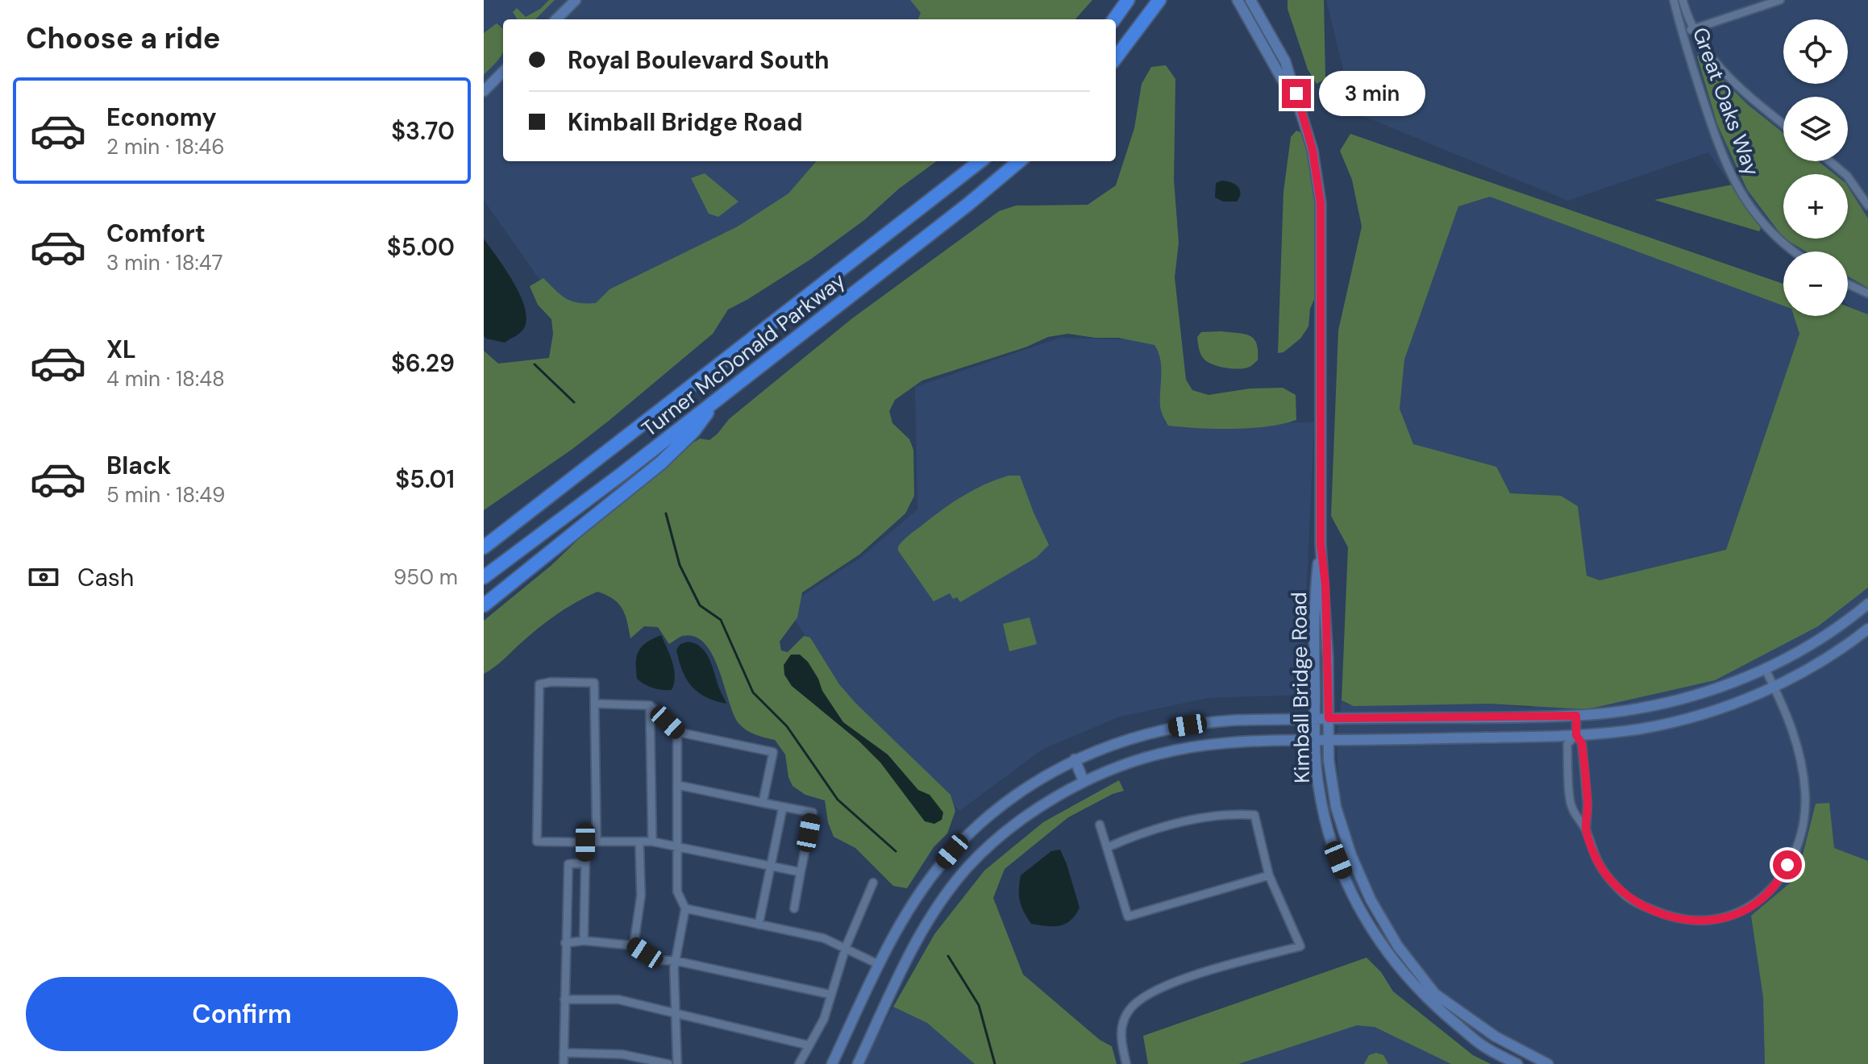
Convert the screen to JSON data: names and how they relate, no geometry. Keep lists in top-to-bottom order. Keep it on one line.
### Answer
{"streets":{"highway":["Turner McDonald Parkway"],"street":["Great Oaks Way","Kimball Bridge Road"]},"page":{"heading":"Choose a ride","map_buttons":["+","−"],"banner":["Royal Boulevard South","Kimball Bridge Road"],"bubble":"3 min","list":[{"name":"Economy","note":"2 min · 18:46","value":"$3.70"},{"name":"Comfort","note":"3 min · 18:47","value":"$5.00"},{"name":"XL","note":"4 min · 18:48","value":"$6.29"},{"name":"Black","note":"5 min · 18:49","value":"$5.01"}],"pay":["Cash","950 m"],"buttons":"Confirm"}}
